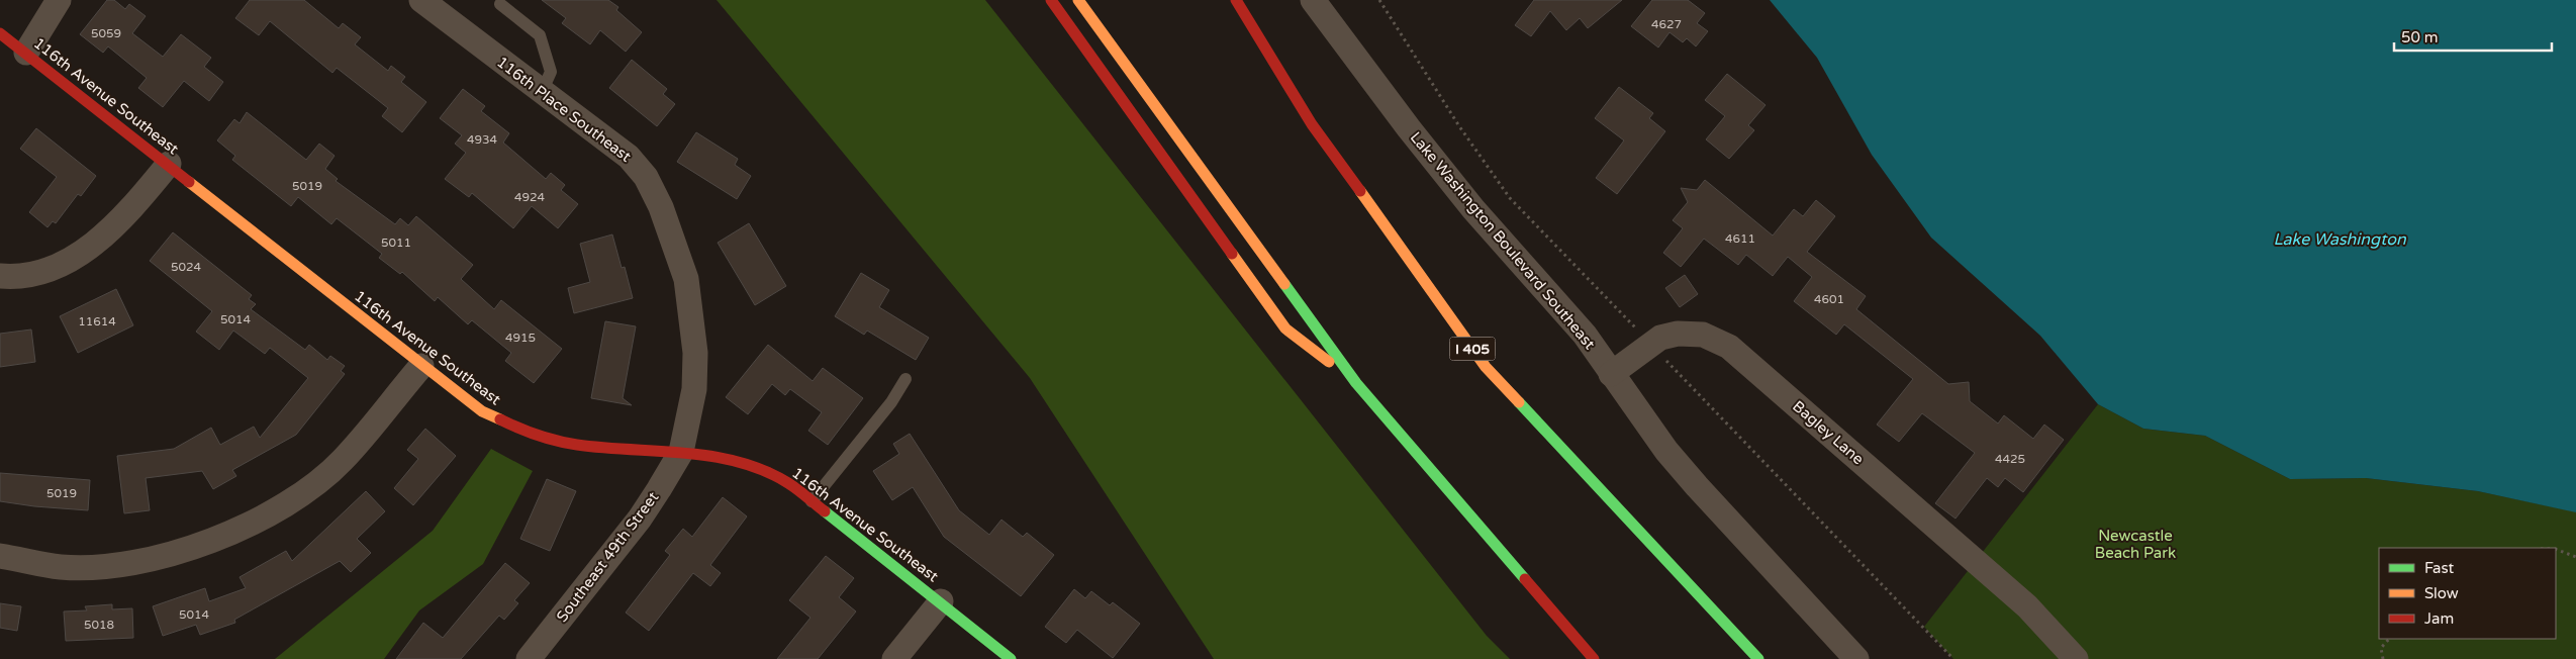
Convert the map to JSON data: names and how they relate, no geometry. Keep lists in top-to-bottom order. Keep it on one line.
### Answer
{"streets":{"main road":["116th Avenue Southeast","I 405"],"street":["116th Place Southeast","Lake Washington Boulevard Southeast","Bagley Lane","Southeast 49th Street"]},"crossings":[["116th Avenue Southeast","116th Place Southeast"],["116th Avenue Southeast","Southeast 49th Street"],["116th Place Southeast","Southeast 49th Street"],["Lake Washington Boulevard Southeast","Bagley Lane"]],"water":["Lake Washington"],"parks":["Newcastle Beach Park"],"house_numbers":["4627","5059","4934","5019","4924","4611","5011","5024","4601","5014","11614","4915","4425","5019","5014","5018"],"legend":["Fast","Slow","Jam"],"scale_bar":"50 m"}
